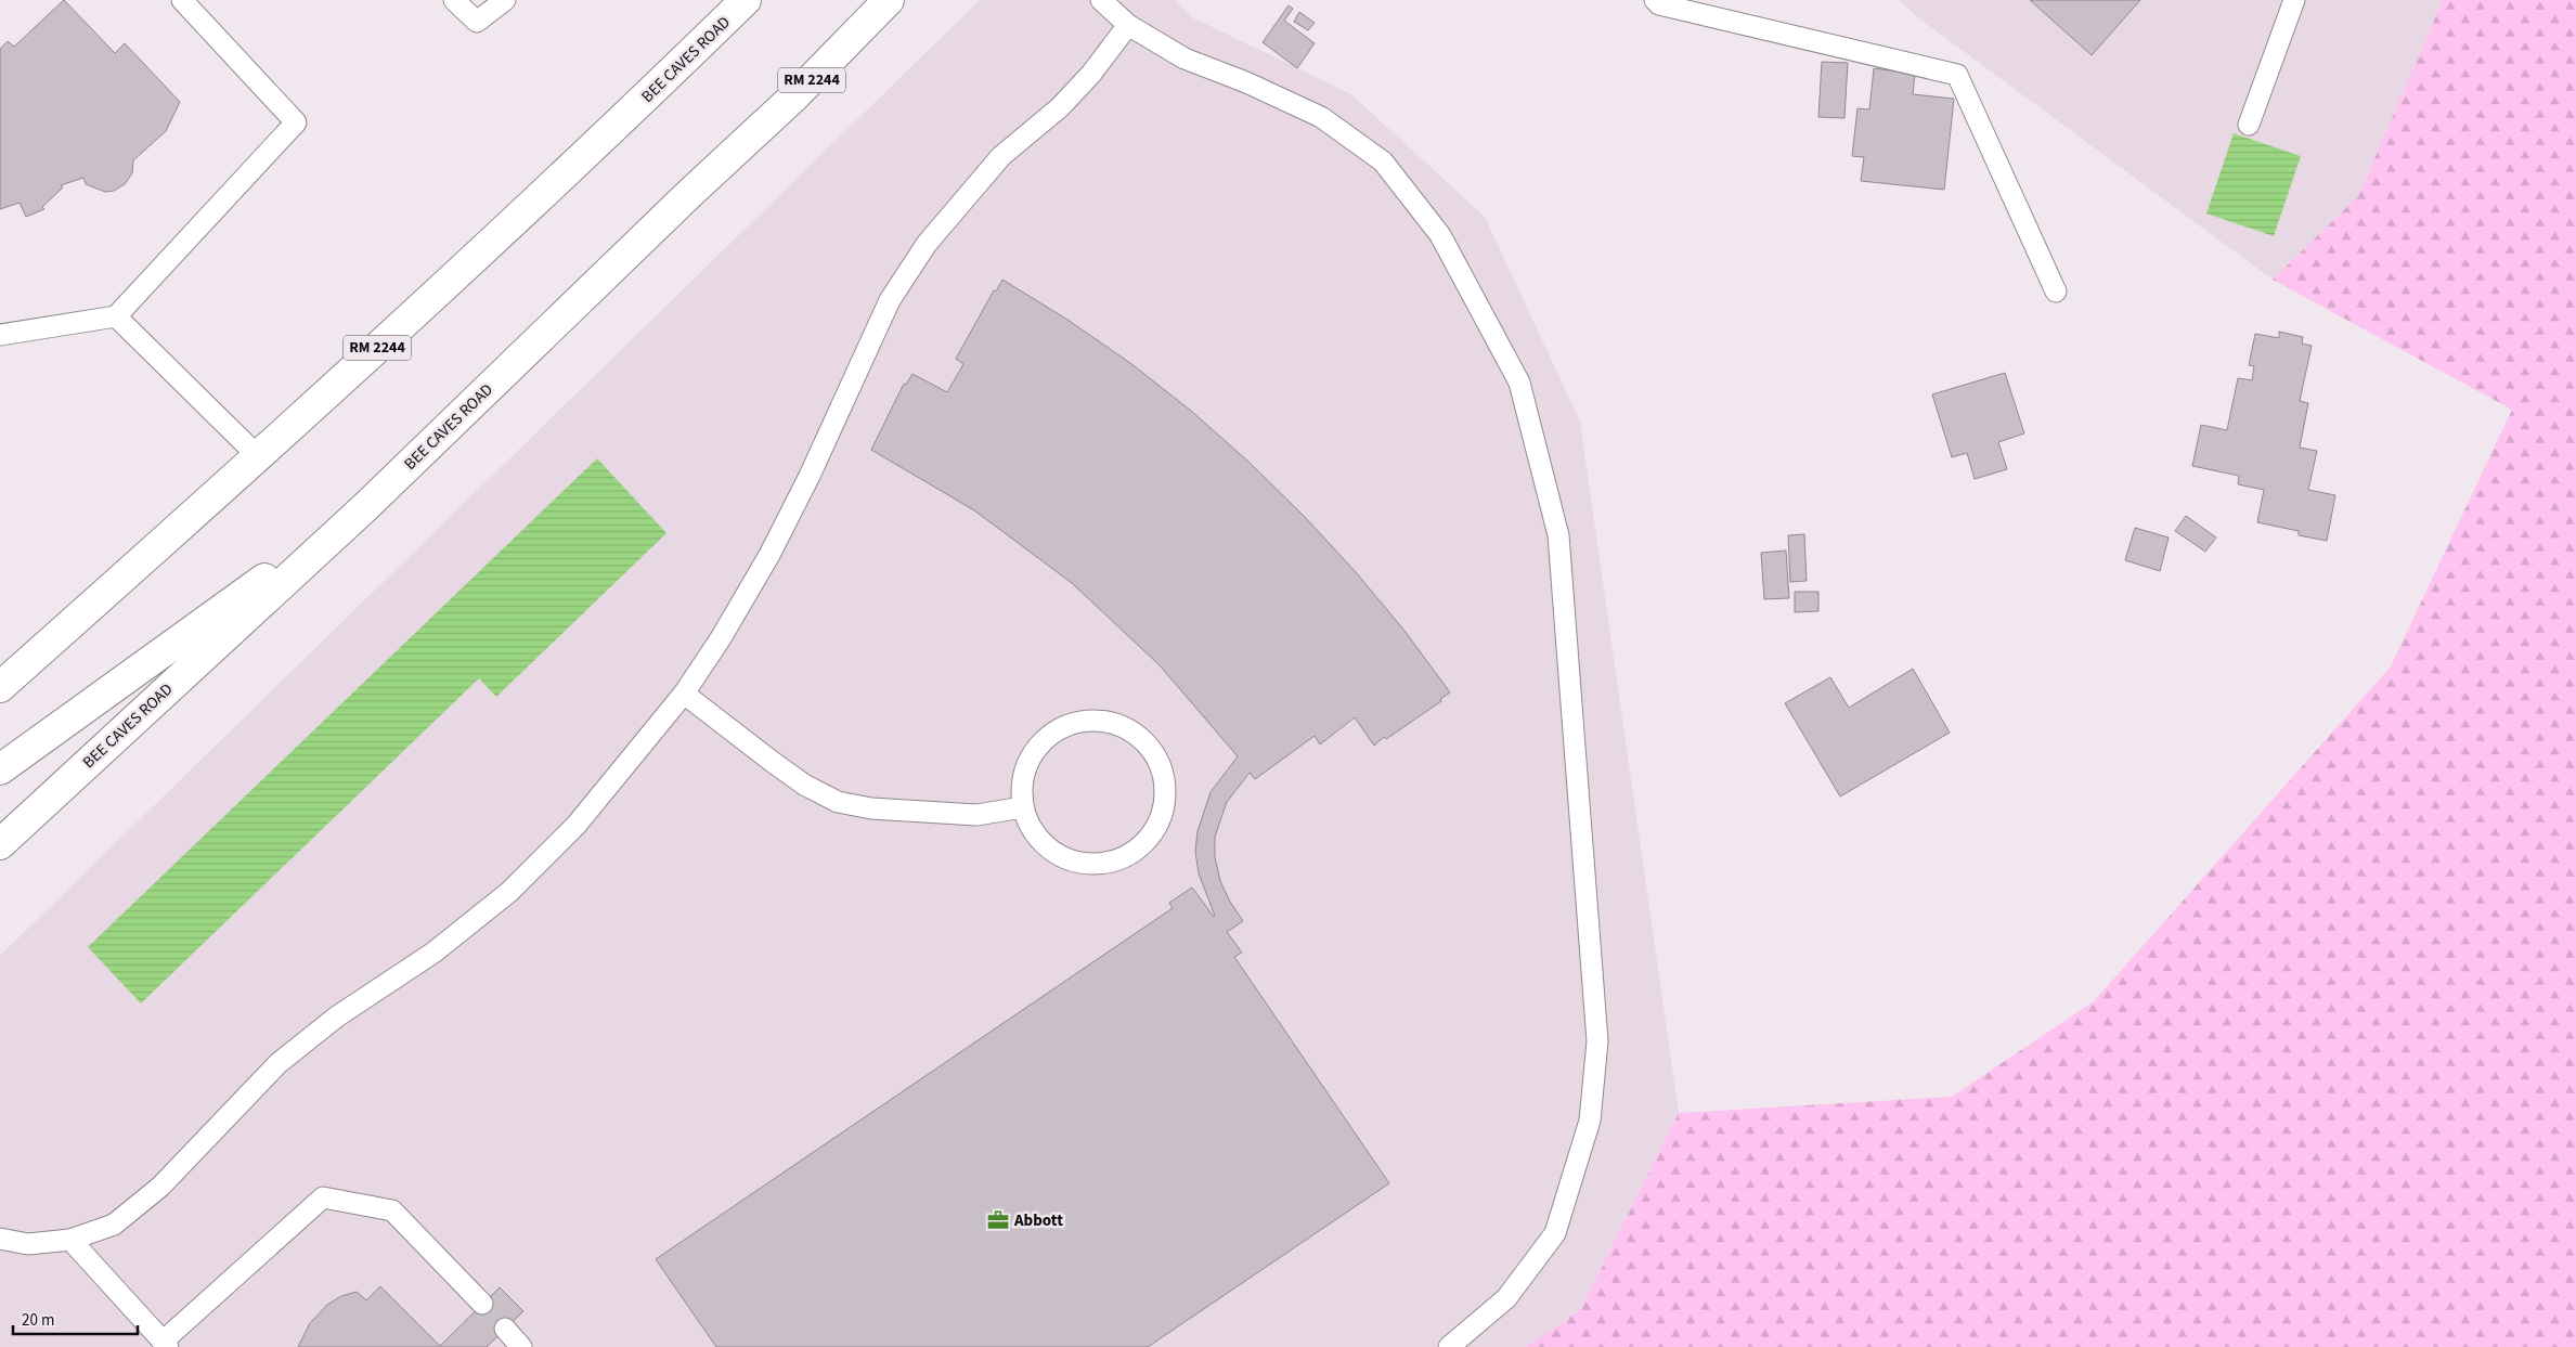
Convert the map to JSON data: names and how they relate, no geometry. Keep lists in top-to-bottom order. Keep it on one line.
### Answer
{"streets":{"main road":["BEE CAVES ROAD","RM 2244"]},"places":{"office":["Abbott"]},"scale_bar":"20 m"}
